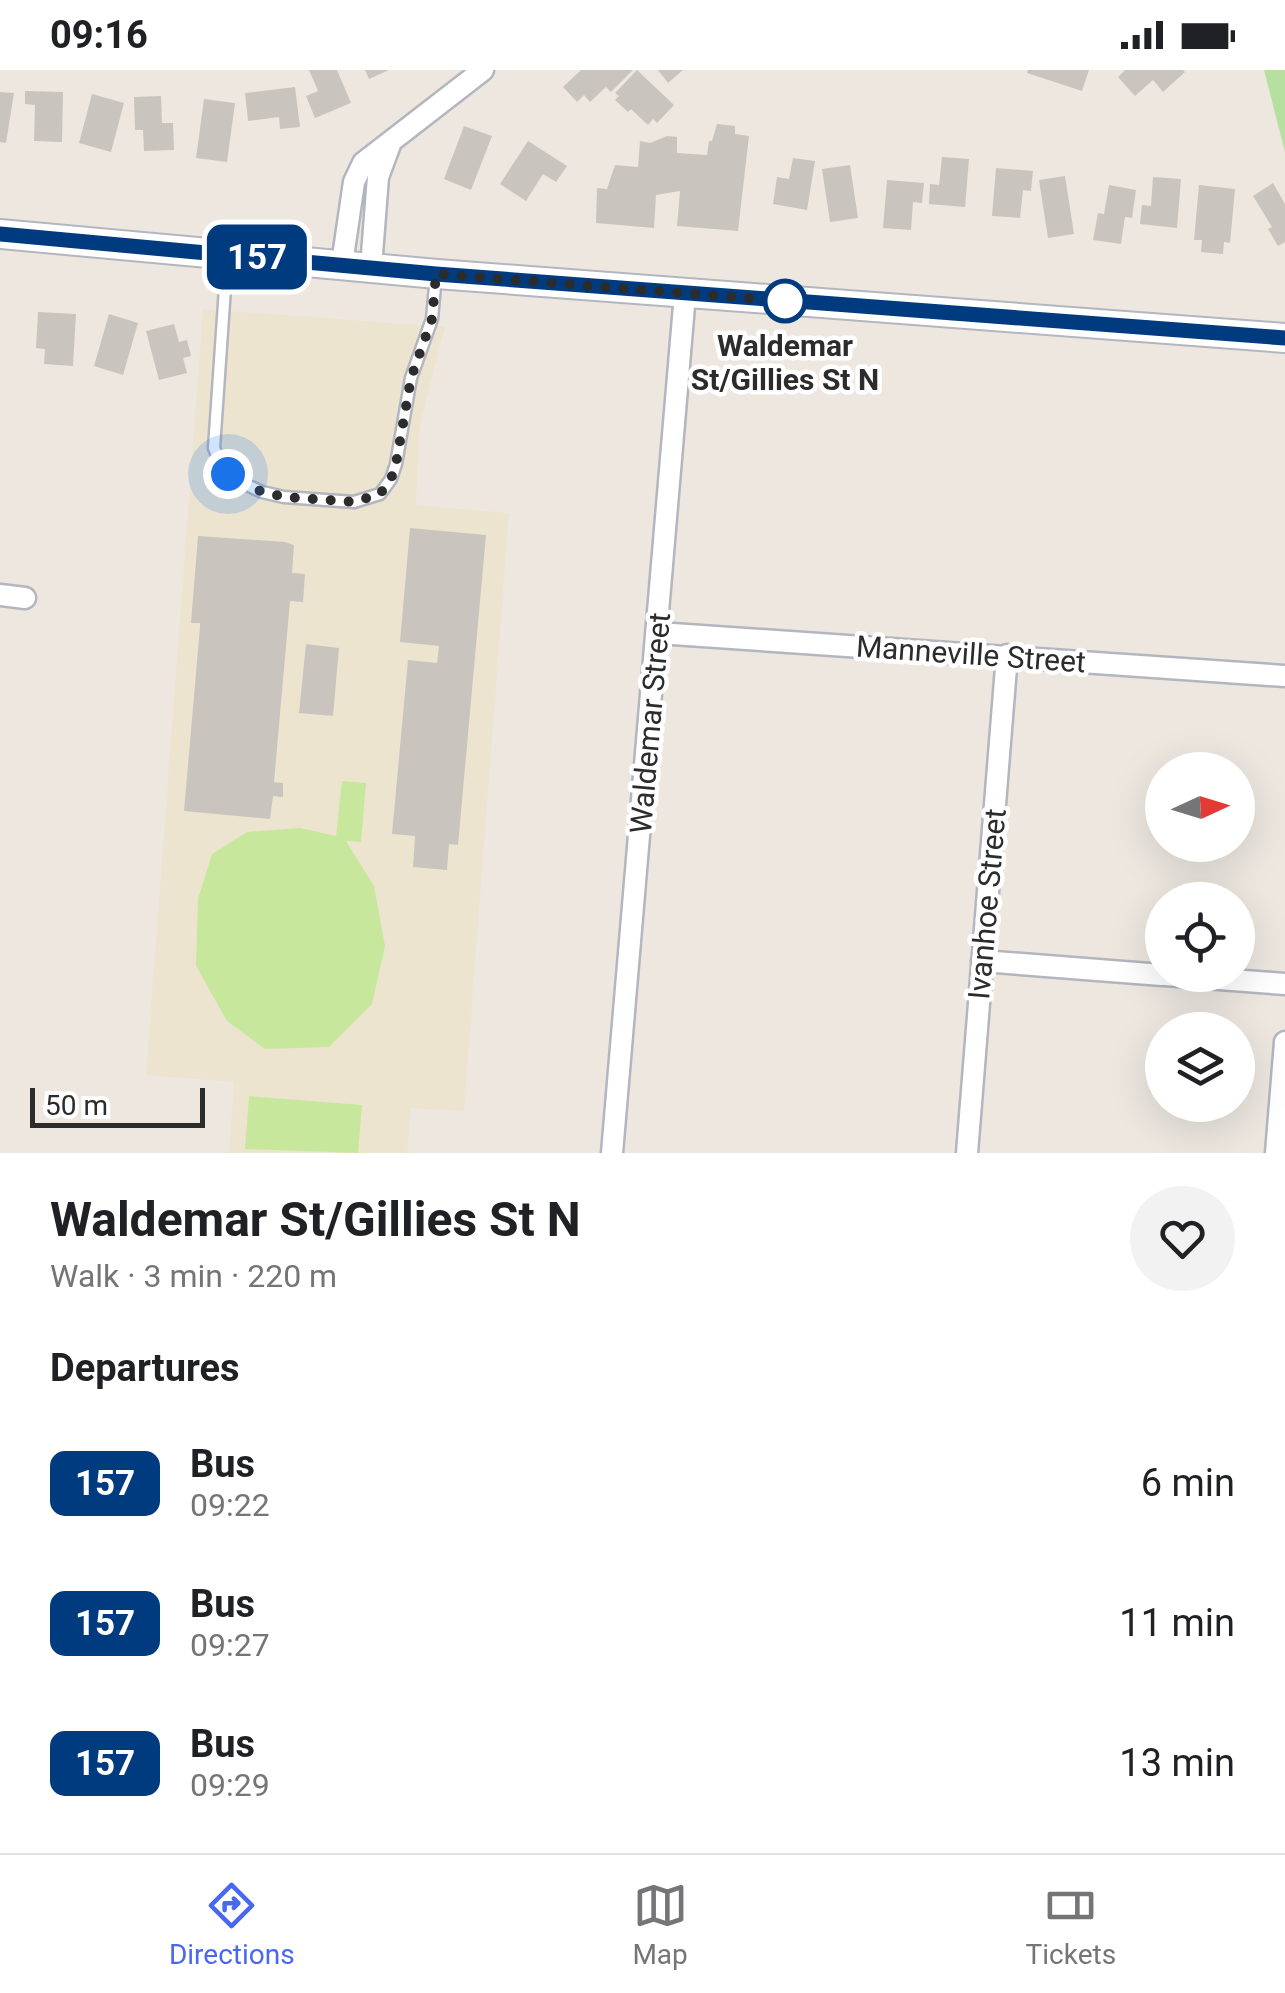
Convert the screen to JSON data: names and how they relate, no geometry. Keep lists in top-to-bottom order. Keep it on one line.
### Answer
{"streets":{"street":["Manneville Street","Waldemar Street","Ivanhoe Street"]},"crossings":[["Manneville Street","Waldemar Street"],["Manneville Street","Ivanhoe Street"]],"places":["Waldemar St/Gillies St N"],"lines":["bus line 157"],"scale_bar":"50 m","north":"right","page":{"status":"09:16","on_map":"157","scale":"50 m","heading":[["Waldemar St/Gillies St N","Walk · 3 min · 220 m"],"Departures"],"list":[{"mark":"157","name":"Bus","note":"09:22","value":"6 min"},{"mark":"157","name":"Bus","note":"09:27","value":"11 min"},{"mark":"157","name":"Bus","note":"09:29","value":"13 min"}],"tabs":["Directions","Map","Tickets"]}}
